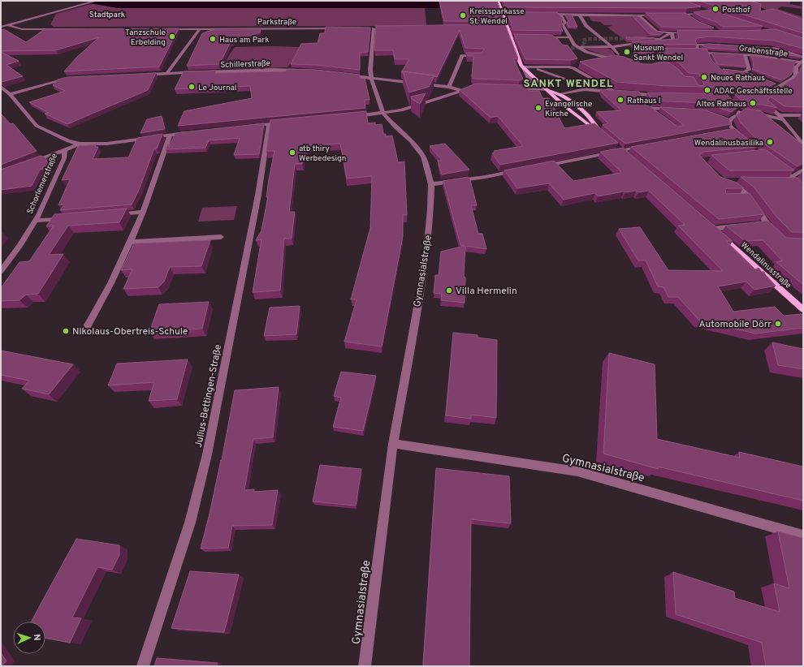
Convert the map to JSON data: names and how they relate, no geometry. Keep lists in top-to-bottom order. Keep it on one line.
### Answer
{"streets":{"main road":["Wendalinusstraße"],"street":["Parkstraße","Grabenstraße","Schillerstraße","Schorlemerstraße","Gymnasialstraße","Julius-Bettingen-Straße"]},"districts":["SANKT WENDEL"],"parks":["Stadtpark"],"places":["Posthof","Kreissparkasse St. Wendel","Tanzschule Erbelding","Haus am Park","Museum Sankt Wendel","Neues Rathaus","Le Journal","ADAC Geschäftsstelle","Rathaus I","Altes Rathaus","Evangelische Kirche","Wendalinusbasilika","atb thiry Werbedesign","Villa Hermelin","Automobile Dörr","Nikolaus-Obertreis-Schule"],"north":"right"}
